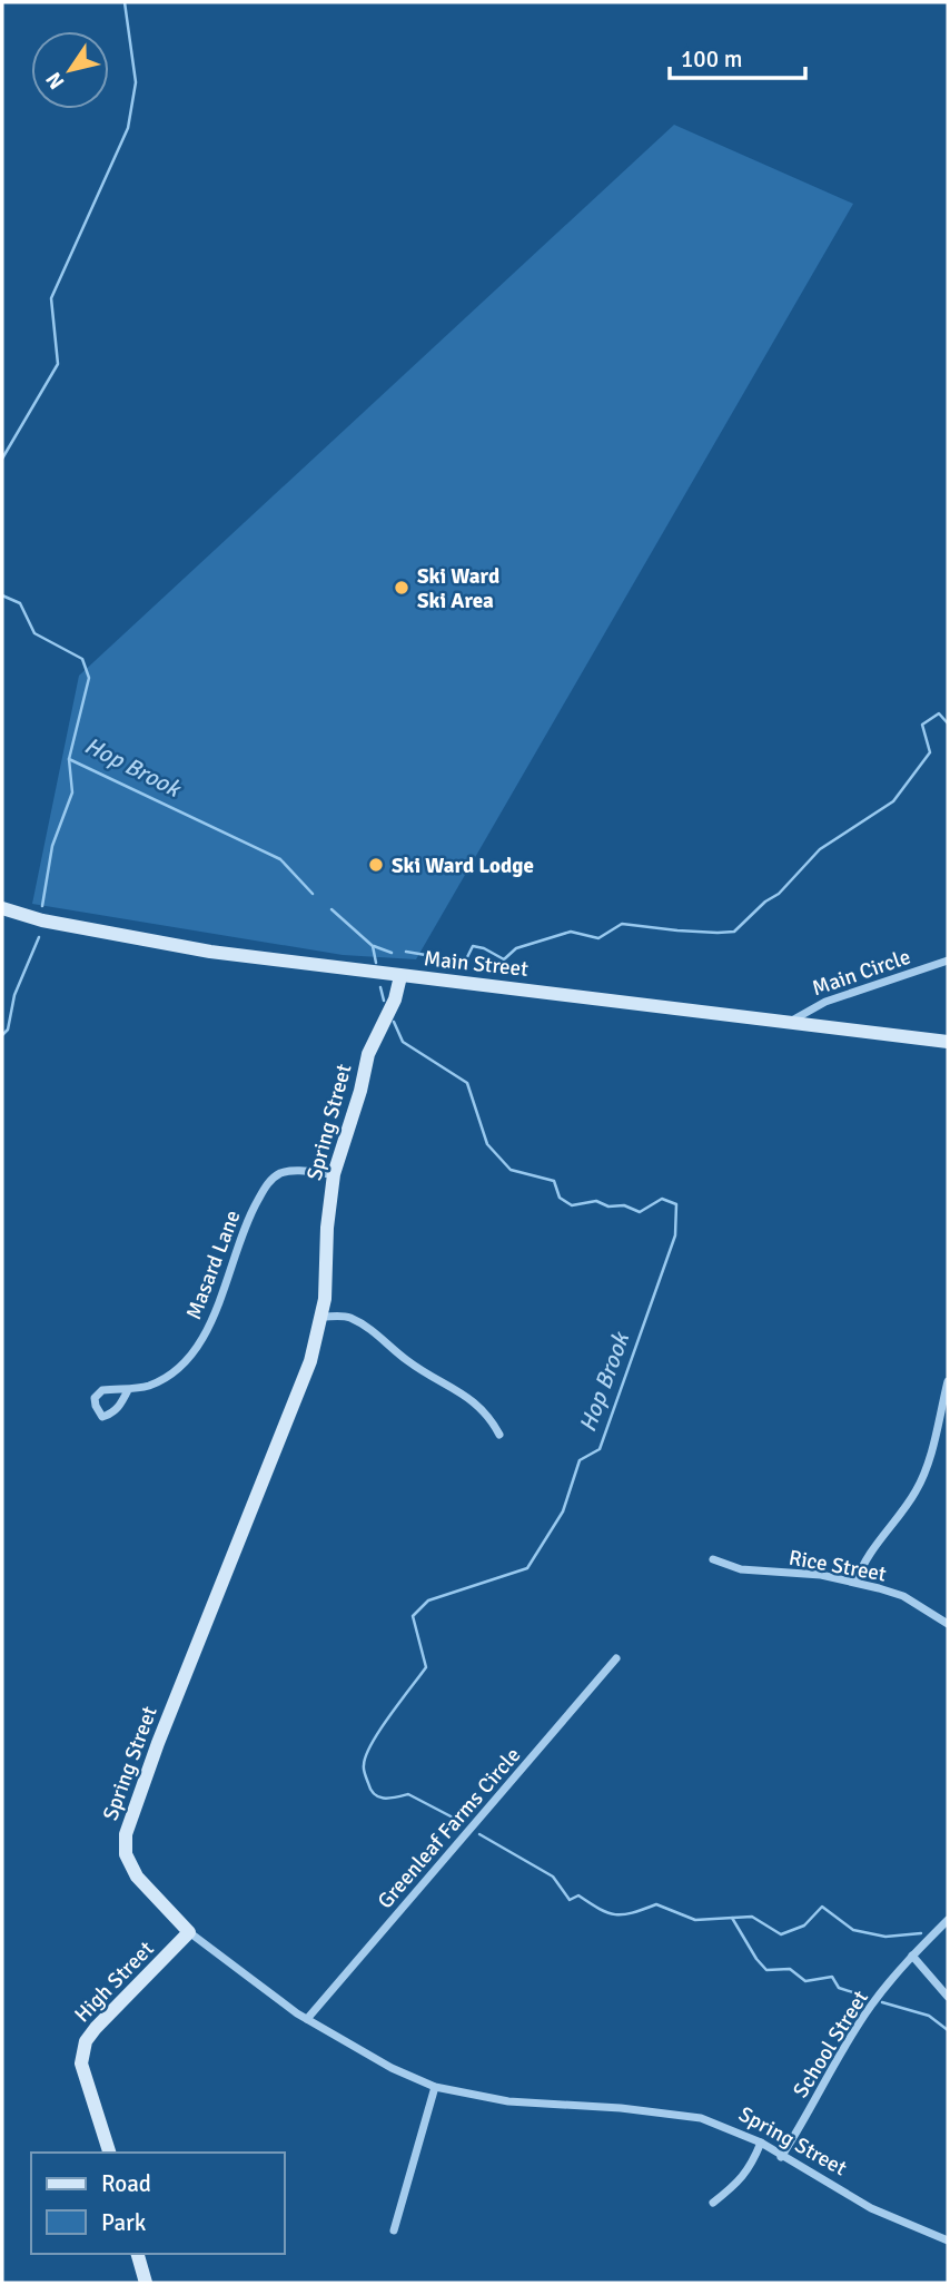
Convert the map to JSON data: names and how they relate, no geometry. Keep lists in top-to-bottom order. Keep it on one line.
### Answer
{"streets":{"street":["Main Street","Main Circle","Spring Street","Masard Lane","Rice Street","Greenleaf Farms Circle","High Street","School Street"]},"crossings":[["Main Street","Main Circle"],["Main Street","Spring Street"],["Spring Street","Masard Lane"],["Spring Street","Greenleaf Farms Circle"],["Spring Street","High Street"],["Spring Street","School Street"]],"water":["Hop Brook"],"places":["Ski Ward Ski Area","Ski Ward Lodge"],"legend":["Road","Park"],"scale_bar":"100 m","north":"bottom left"}
